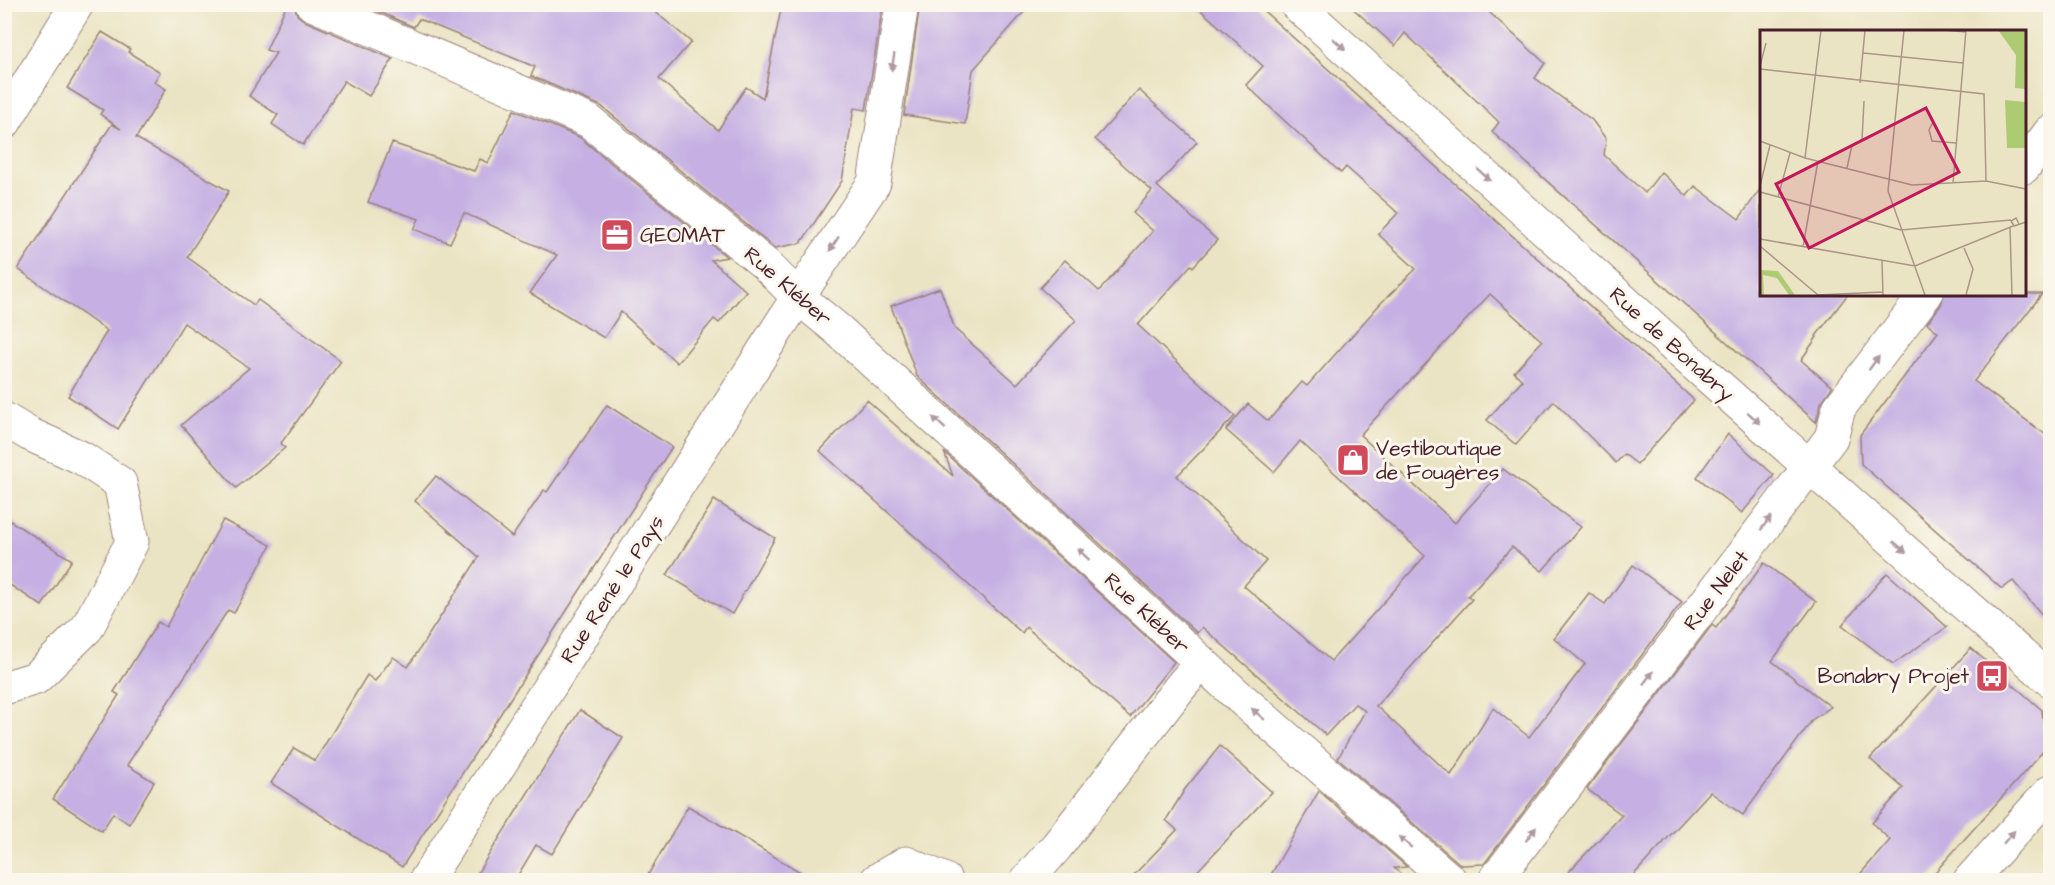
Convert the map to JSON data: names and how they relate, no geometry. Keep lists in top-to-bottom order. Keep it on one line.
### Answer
{"streets":{"street":["Rue Kléber","Rue de Bonabry","Rue René le Pays","Rue Nelet"]},"crossings":[["Rue Kléber","Rue René le Pays"],["Rue de Bonabry","Rue Nelet"]],"one_way":["Rue Kléber","Rue de Bonabry","Rue Nelet"],"places":{"office":["GEOMAT"],"shop":["Vestiboutique de Fougères"],"bus stop":["Bonabry Projet"]}}
